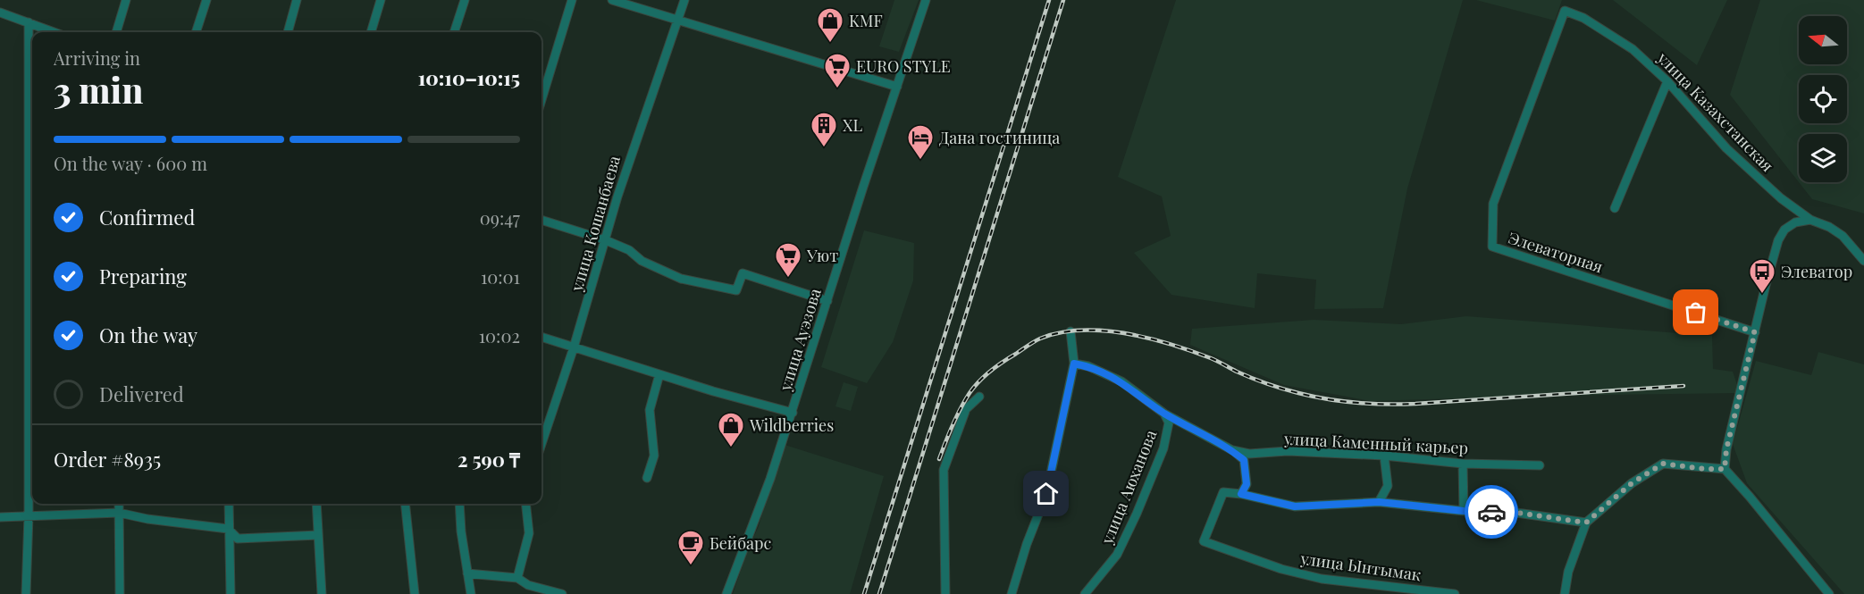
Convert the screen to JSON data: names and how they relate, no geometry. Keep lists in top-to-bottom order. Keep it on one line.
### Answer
{"streets":{"street":["улица Казахстанская","улица Кошанбаева","Элеваторная","улица Ауэзова","улица Каменный карьер","улица Аюханова","улица Ынтымак"]},"crossings":[["улица Казахстанская","Элеваторная"],["улица Каменный карьер","улица Аюханова"]],"places":{"shop":["KMF","Wildberries"],"supermarket":["EURO STYLE","Уют"],"building":["XL"],"hotel":["Дана гостиница"],"bus stop":["Элеватор"],"cafe":["Бейбарс"]},"north":"left","page":{"heading":["3 min","Arriving in","10:10–10:15"],"panel":["Order #8935","2 590 ₸"],"bar":"On the way · 600 m","list":[["Confirmed","09:47"],["Preparing","10:01"],["On the way","10:02"],"Delivered"]}}
